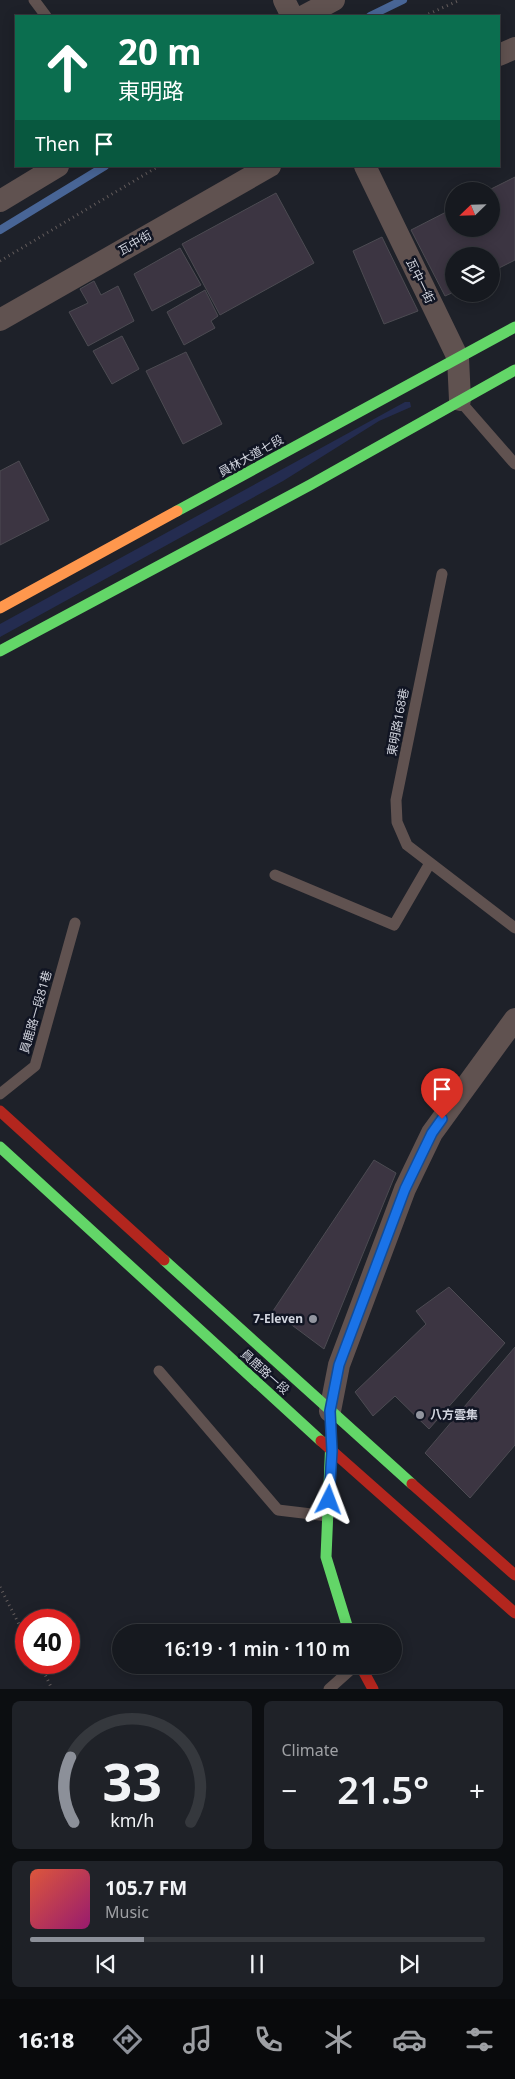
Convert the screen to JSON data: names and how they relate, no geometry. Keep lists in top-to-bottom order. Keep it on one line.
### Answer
{"streets":{"main road":["員林大道七段","員鹿路一段"],"street":["瓦中街","瓦中一街"],"lane":["東明路168巷","員鹿路一段81巷"]},"crossings":[["瓦中一街","員林大道七段"]],"places":["7-Eleven","八方雲集"],"north":"bottom left","page":{"turn":["20 m","東明路"],"then":"Then","limit":"40","trip":"16:19 · 1 min · 110 m","tile":"Climate","heat":["−","21.5°","+"],"song":["105.7 FM","Music"],"tabs":"16:18","gauge":["33","km/h"]}}
